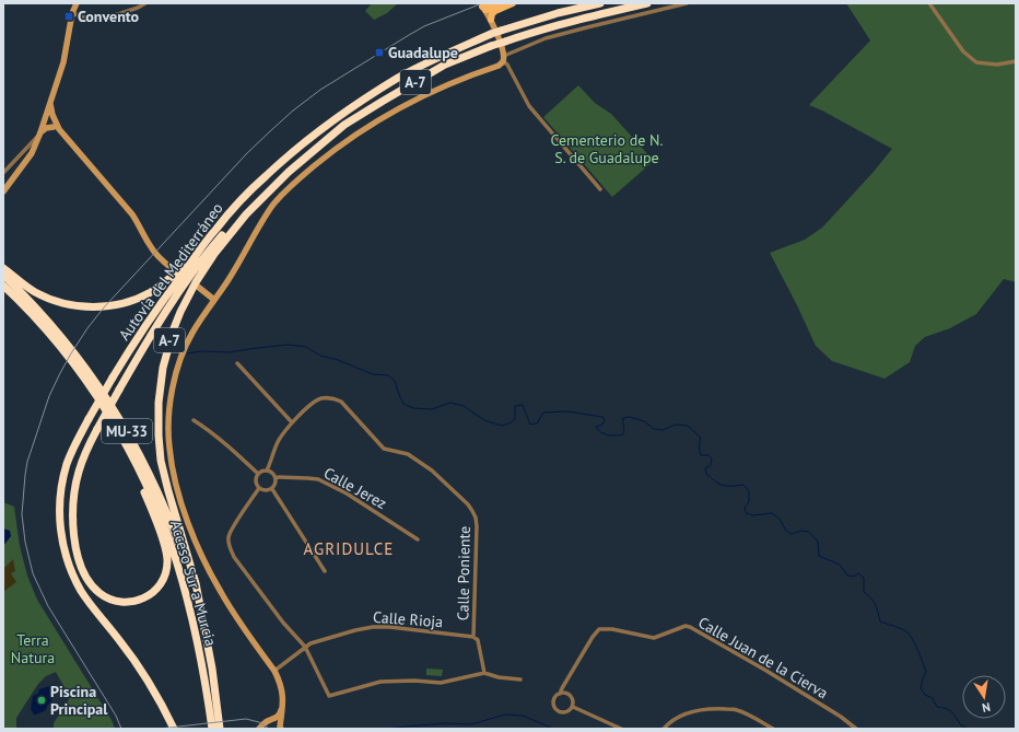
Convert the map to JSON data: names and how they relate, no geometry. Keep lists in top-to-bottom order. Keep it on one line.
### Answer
{"streets":{"highway":["A-7","Autovía del Mediterráneo","MU-33","Acceso Sur a Murcia"],"street":["Calle Jerez","Calle Poniente","Calle Rioja","Calle Juan de la Cierva"]},"crossings":[["Autovía del Mediterráneo","Acceso Sur a Murcia"],["Calle Jerez","Calle Poniente"],["Calle Poniente","Calle Rioja"]],"districts":["AGRIDULCE"],"parks":["Cementerio de N. S. de Guadalupe","Terra Natura"],"places":{"transit":["Convento","Guadalupe"],"other":["Piscina Principal"]},"north":"bottom"}
